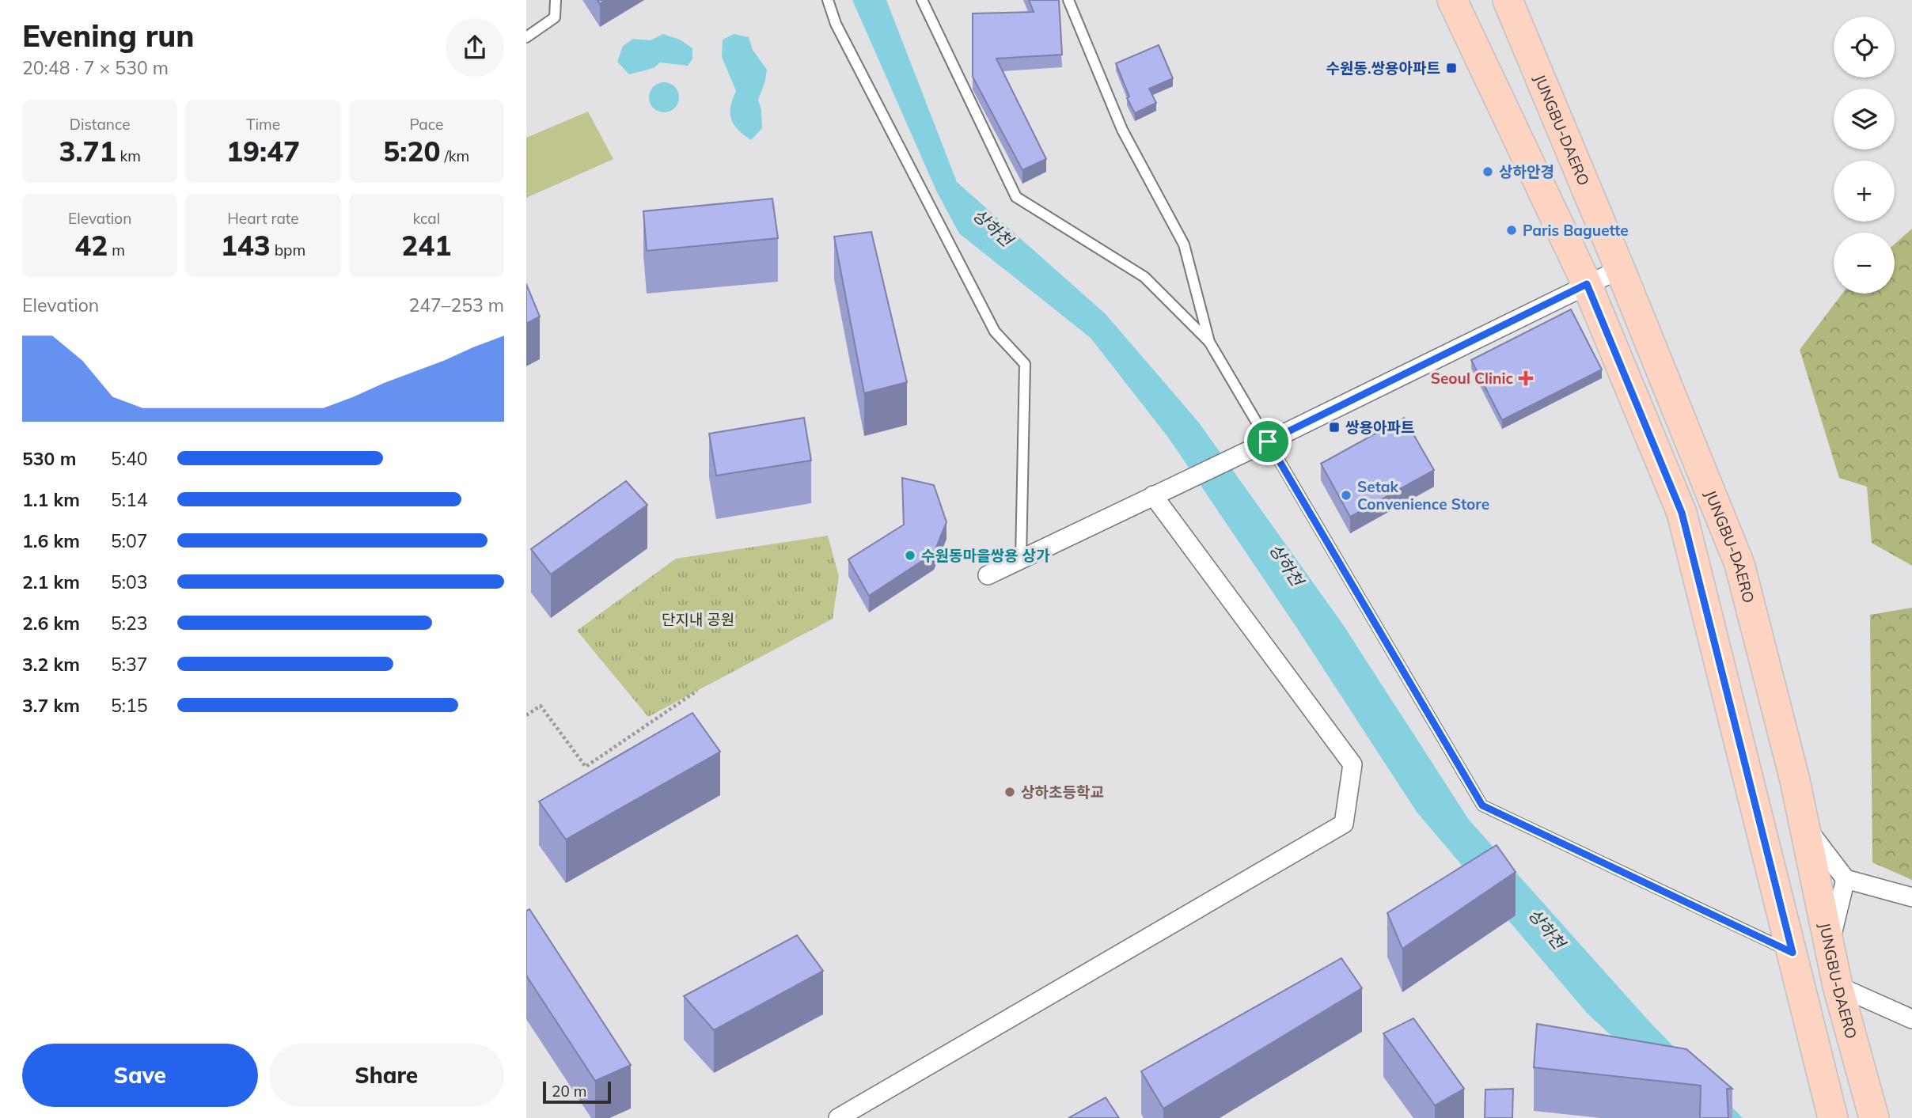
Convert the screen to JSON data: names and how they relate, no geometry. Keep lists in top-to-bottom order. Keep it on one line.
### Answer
{"streets":{"main road":["JUNGBU-DAERO"]},"water":["상하천"],"parks":["단지내 공원"],"places":{"transit":["수원동.쌍용아파트","쌍용아파트"],"other":["상하안경","Paris Baguette","Setak Convenience Store","수원동마을쌍용 상가","상하초등학교"],"health":["Seoul Clinic"]},"scale_bar":"20 m","page":{"heading":["Evening run","20:48 · 7 × 530 m"],"map_buttons":["+","−"],"stats":[["Distance","3.71 km"],["Time","19:47"],["Pace","5:20 /km"],["Elevation","42 m"],["Heart rate","143 bpm"],["kcal","241"]],"chart":["Elevation","247–253 m"],"list":[{"name":"530 m","note":"5:40"},{"name":"1.1 km","note":"5:14"},{"name":"1.6 km","note":"5:07"},{"name":"2.1 km","note":"5:03"},{"name":"2.6 km","note":"5:23"},{"name":"3.2 km","note":"5:37"},{"name":"3.7 km","note":"5:15"}],"buttons":["Save","Share"],"scale":"20 m"}}
